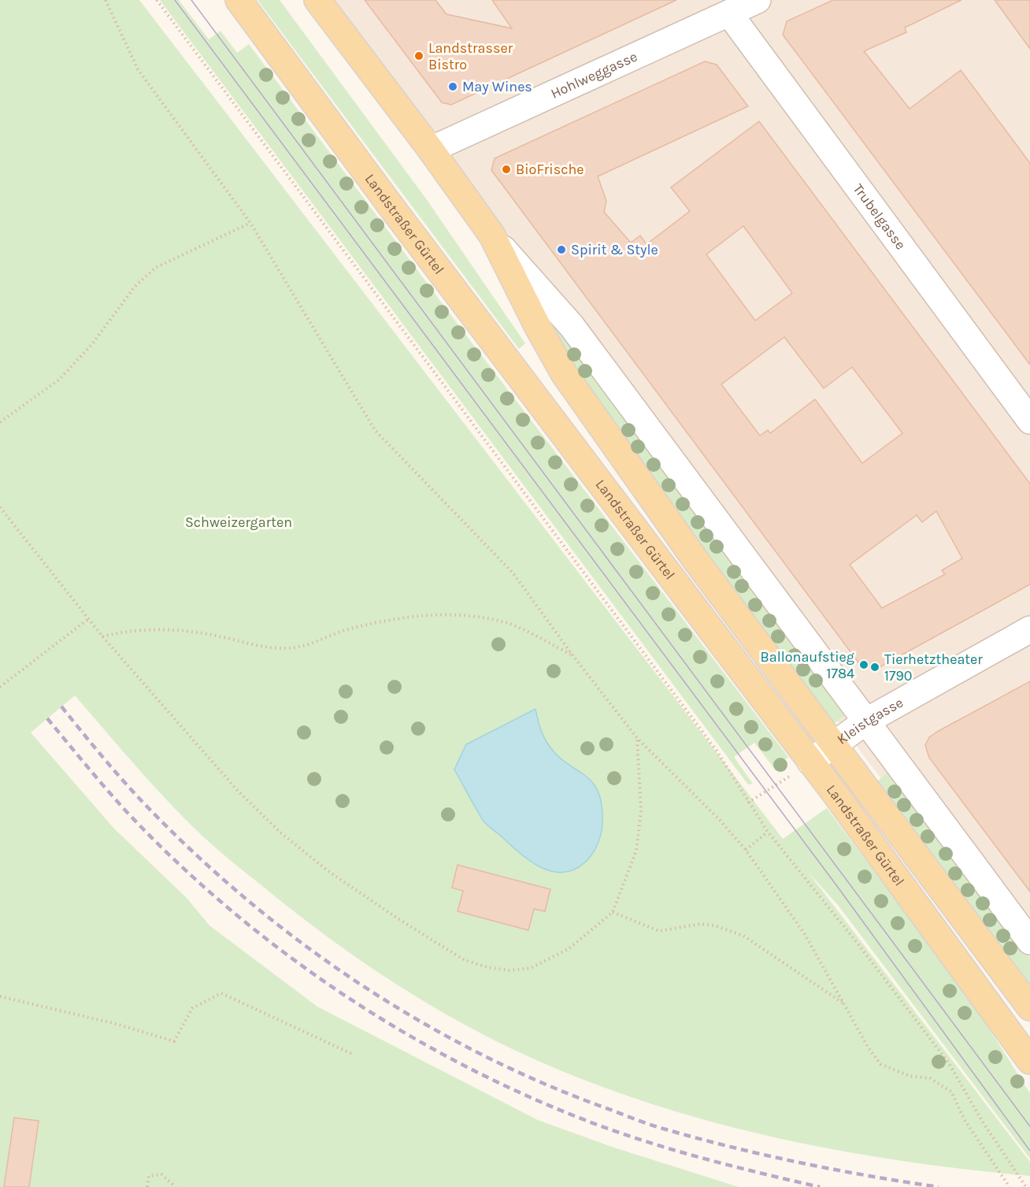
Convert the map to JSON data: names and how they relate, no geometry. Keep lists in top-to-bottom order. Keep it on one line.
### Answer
{"streets":{"main road":["Landstraßer Gürtel"],"street":["Hohlweggasse","Trubelgasse","Kleistgasse"]},"crossings":[["Hohlweggasse","Trubelgasse"],["Hohlweggasse","Landstraßer Gürtel"],["Landstraßer Gürtel","Kleistgasse"]],"parks":["Schweizergarten"],"places":["Landstrasser Bistro","May Wines","BioFrische","Spirit & Style","Ballonaufstieg 1784","Tierhetztheater 1790"]}
